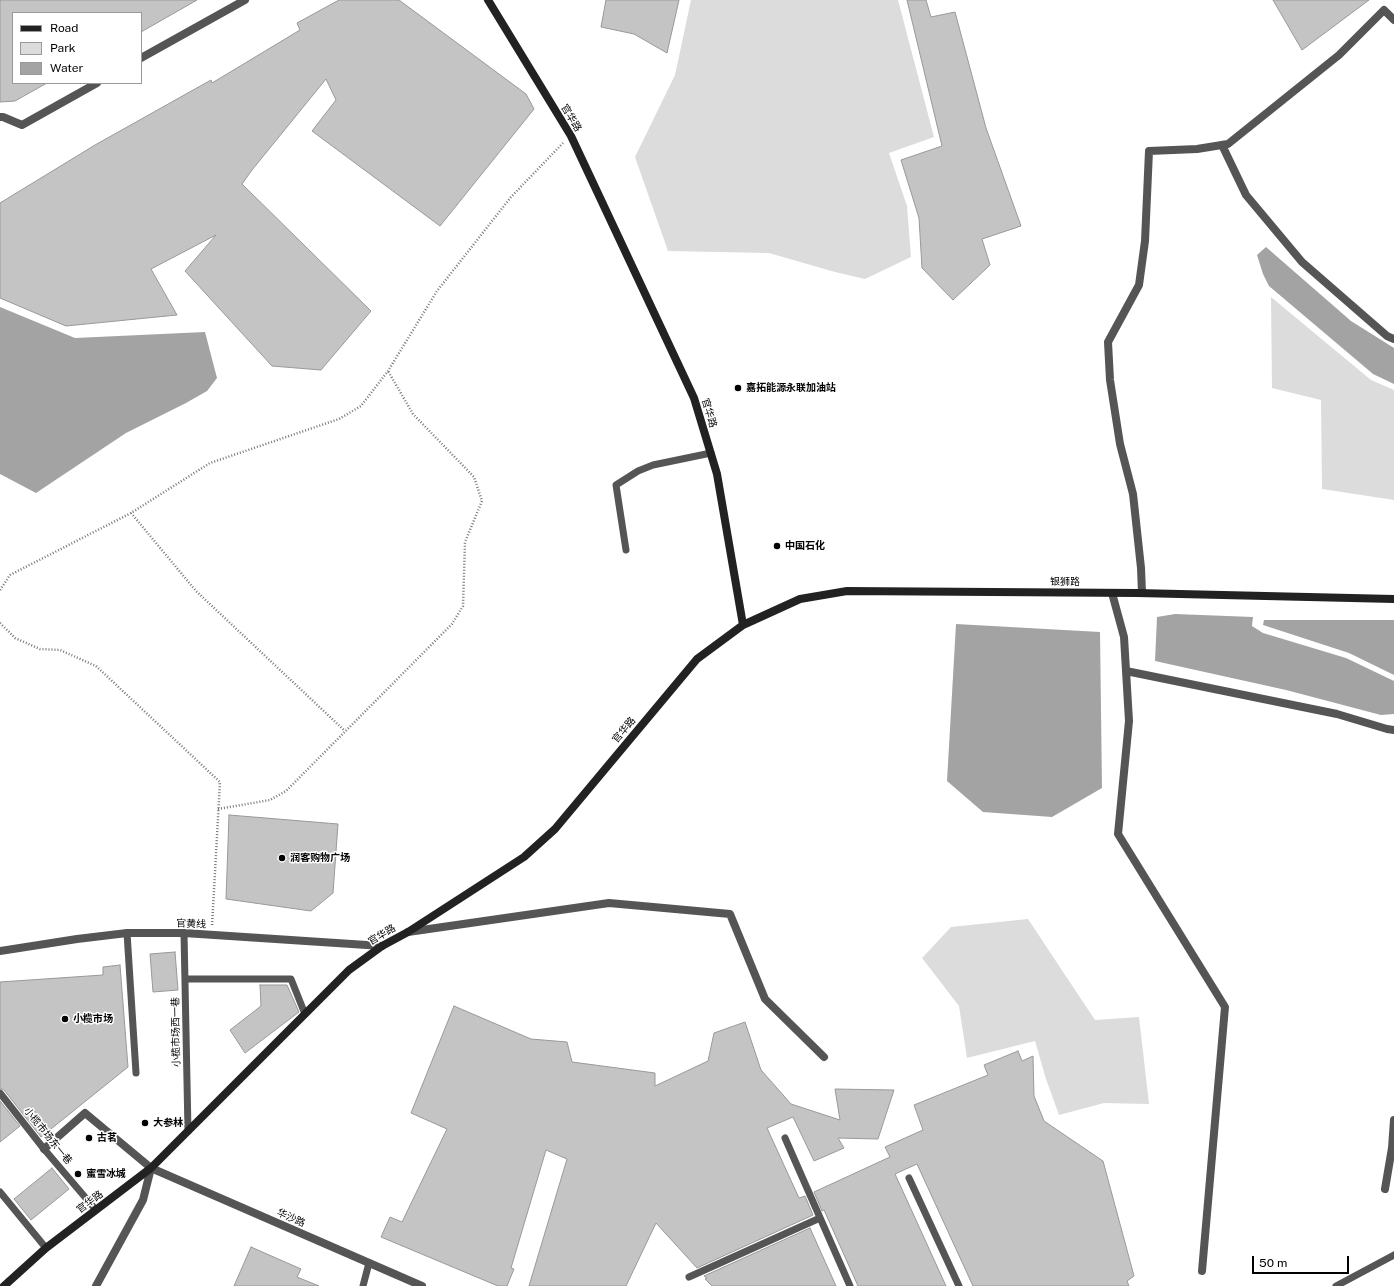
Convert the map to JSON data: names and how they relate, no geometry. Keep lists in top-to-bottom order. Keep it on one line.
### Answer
{"streets":{"main road":["官华路","银狮路"],"street":["官黄线","华沙路"],"lane":["小榄市场西一巷","小榄市场东一巷"]},"crossings":[["官华路","银狮路"],["官华路","官黄线"],["官华路","小榄市场西一巷"],["官华路","小榄市场东一巷"],["官华路","华沙路"],["官黄线","小榄市场西一巷"],["小榄市场东一巷","华沙路"]],"places":["嘉拓能源永联加油站","中国石化","润客购物广场","小榄市场","大参林","古茗","蜜雪冰城"],"legend":["Road","Park","Water"],"scale_bar":"50 m"}
